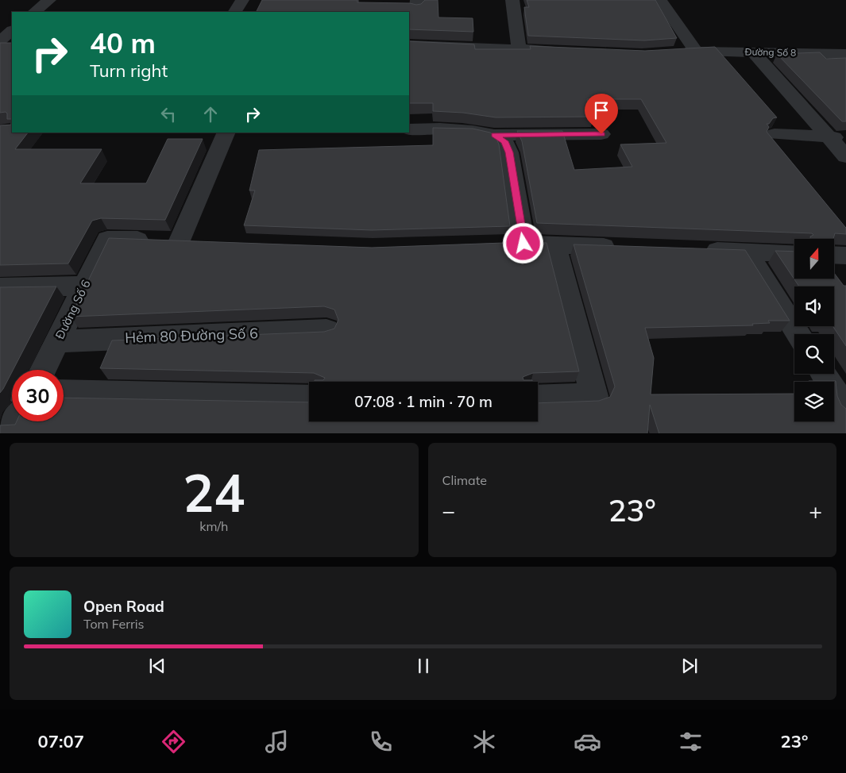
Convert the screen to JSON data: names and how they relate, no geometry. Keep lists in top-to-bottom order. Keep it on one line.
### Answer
{"streets":{"street":["Đường Số 8","Đường Số 6","Hẻm 80 Đường Số 6"]},"crossings":[["Đường Số 6","Hẻm 80 Đường Số 6"]],"north":"top","page":{"turn":["40 m","Turn right"],"limit":"30","trip":"07:08 · 1 min · 70 m","tile":[["24","km/h"],"Climate"],"heat":["−","23°","+"],"song":["Open Road","Tom Ferris"],"tabs":["07:07","23°"]}}
